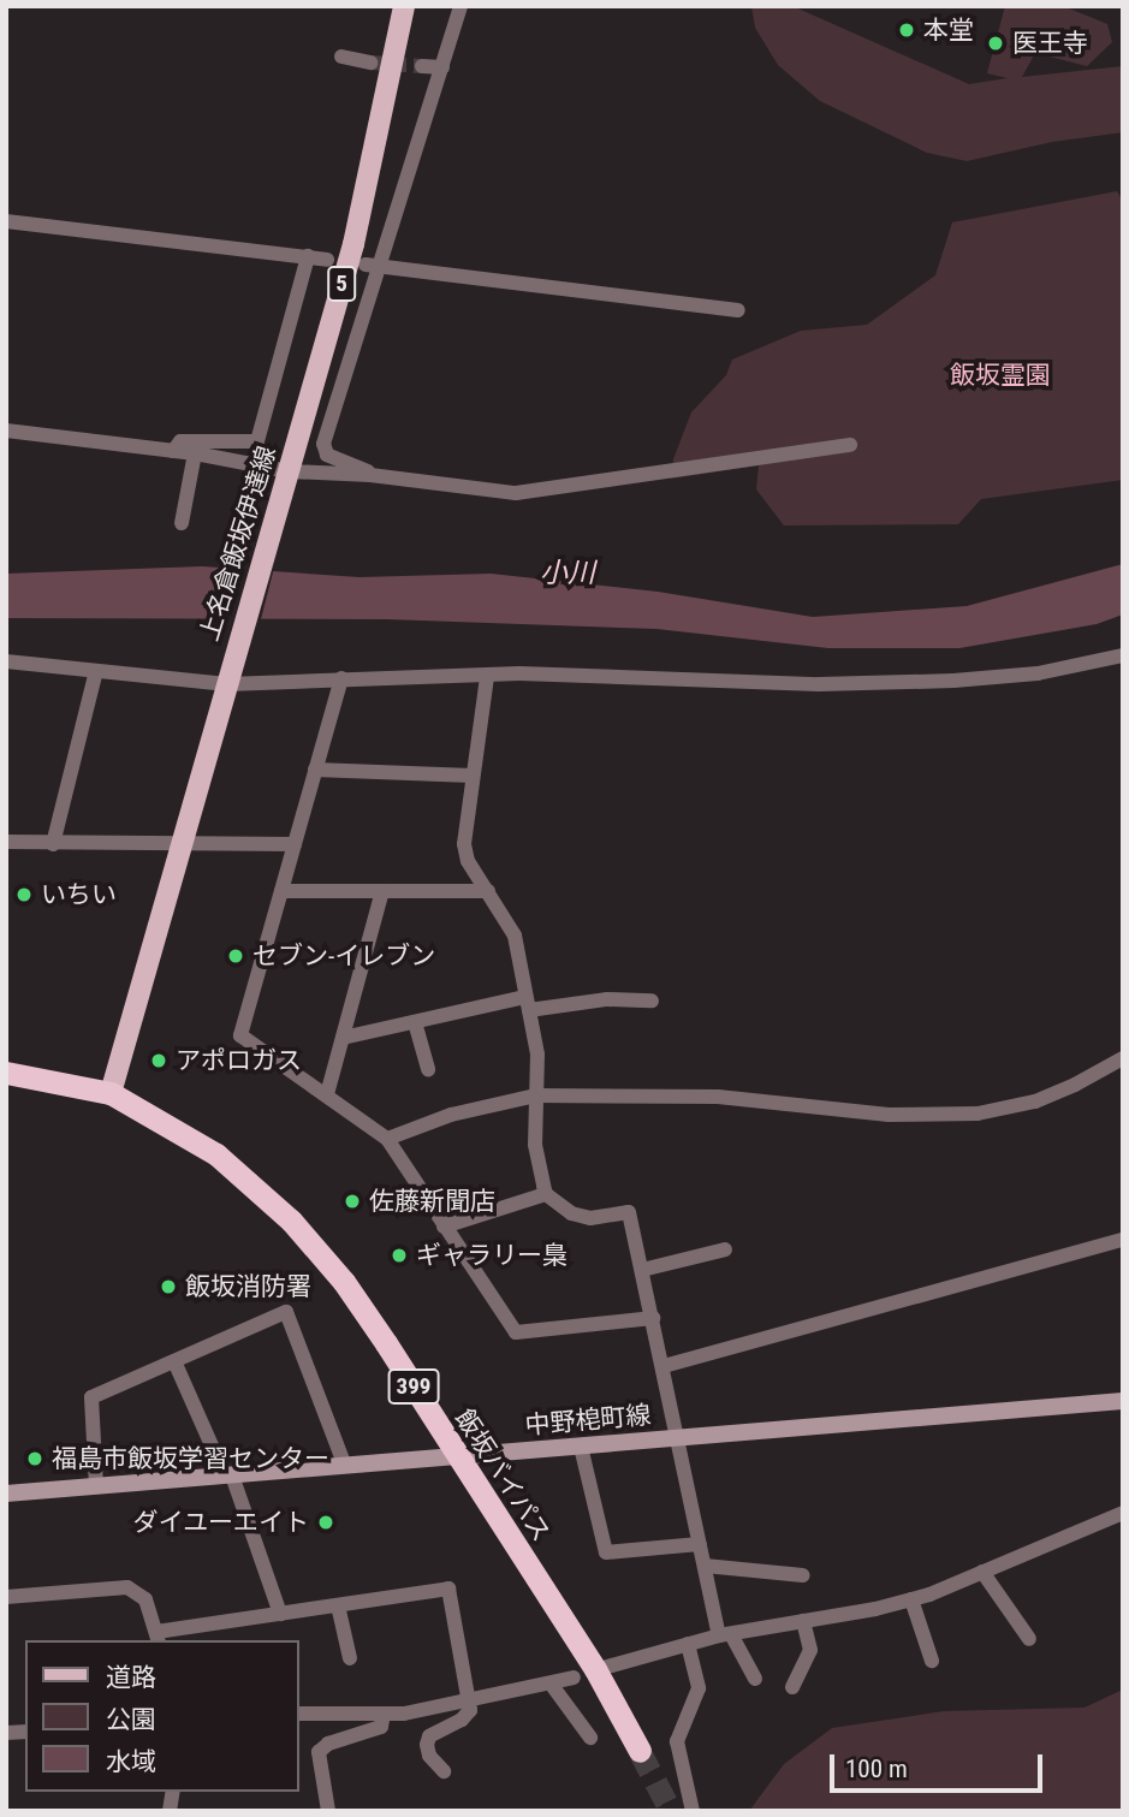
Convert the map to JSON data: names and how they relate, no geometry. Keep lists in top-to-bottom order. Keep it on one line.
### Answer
{"streets":{"highway":["399","飯坂バイパス"],"main road":["5","上名倉飯坂伊達線","中野梍町線"]},"crossings":[["上名倉飯坂伊達線","飯坂バイパス"],["中野梍町線","飯坂バイパス"]],"water":["小川"],"parks":["飯坂霊園"],"places":["本堂","医王寺","いちい","セブン-イレブン","アポロガス","佐藤新聞店","ギャラリー梟","飯坂消防署","福島市飯坂学習センター","ダイユーエイト"],"legend":["道路","公園","水域"],"scale_bar":"100 m"}
